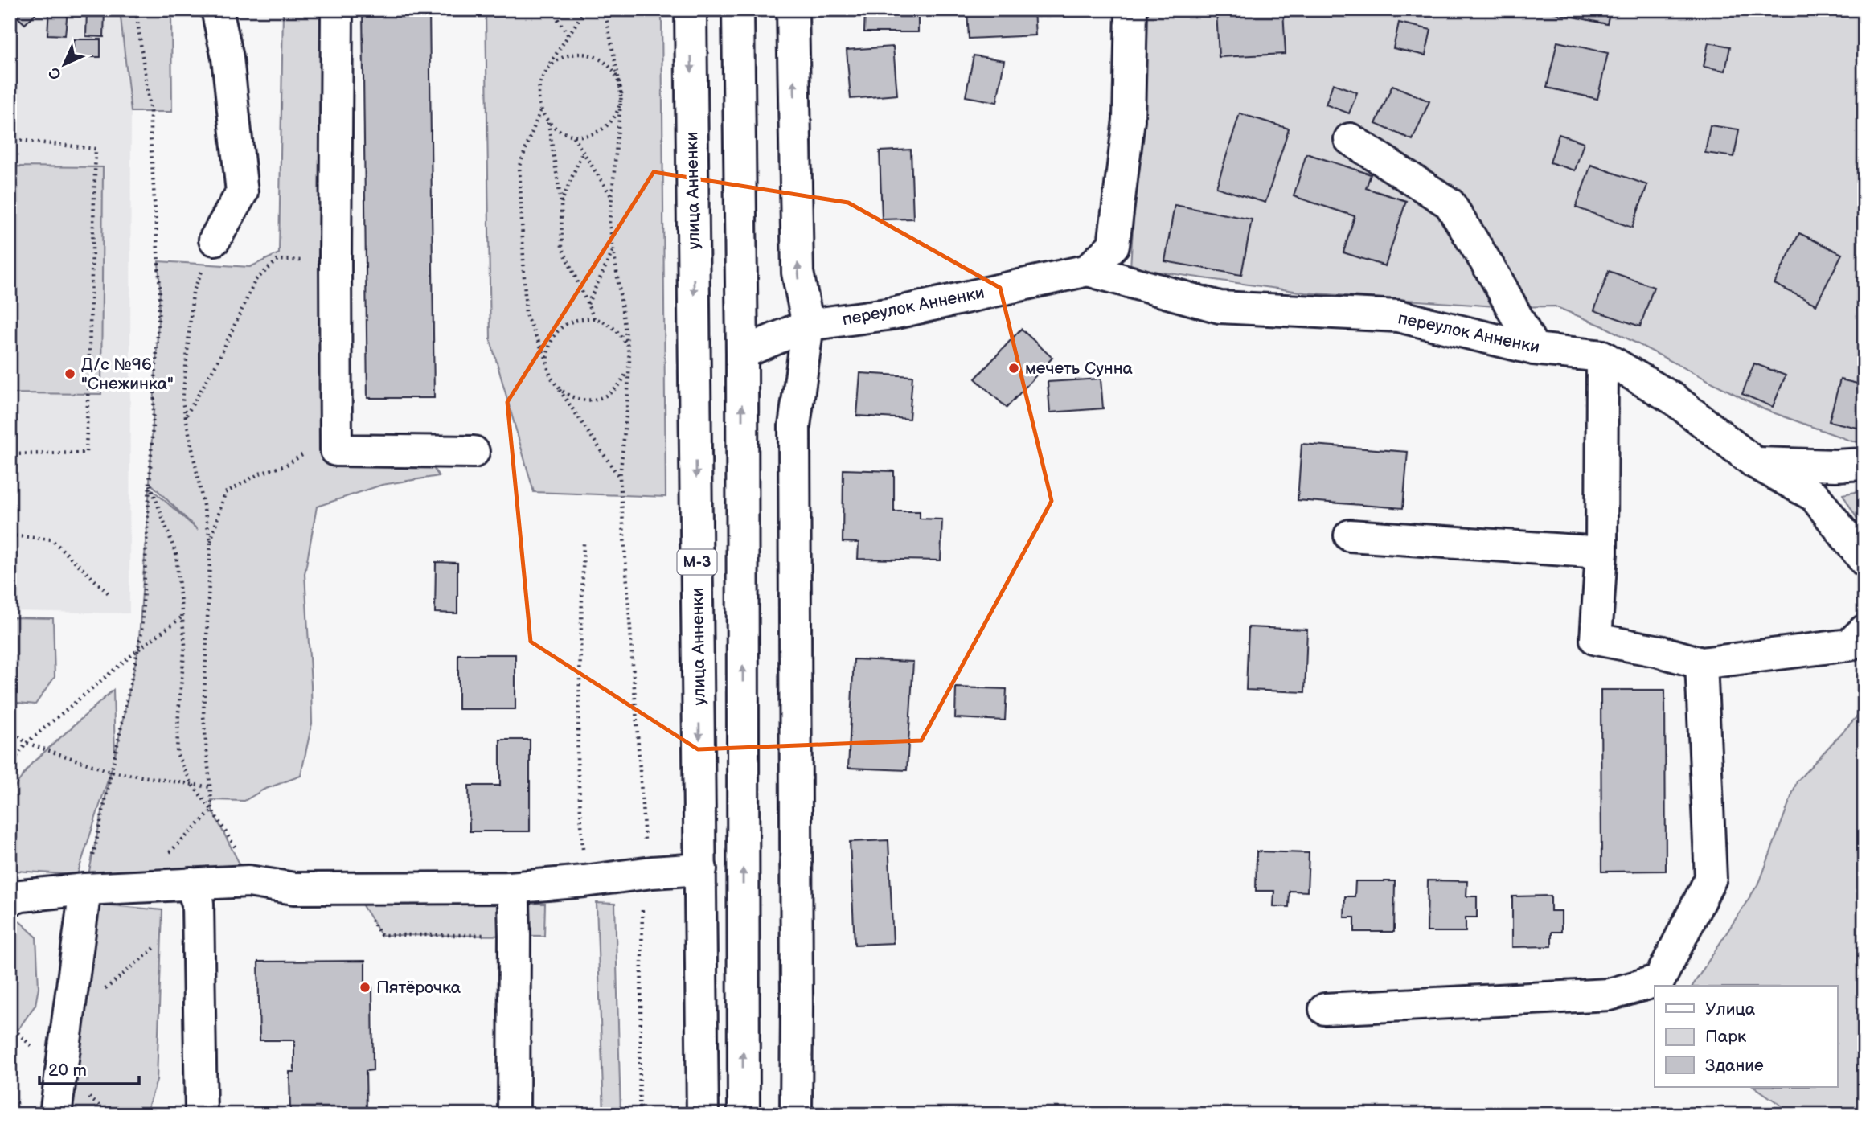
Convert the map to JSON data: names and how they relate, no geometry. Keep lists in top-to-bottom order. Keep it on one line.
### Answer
{"streets":{"main road":["улица Анненки","переулок Анненки","М-3"]},"places":["мечеть Сунна","Д/с №96 \"Снежинка\"","Пятёрочка"],"legend":["Улица","Парк","Здание"],"scale_bar":"20 m","north":"bottom left"}
